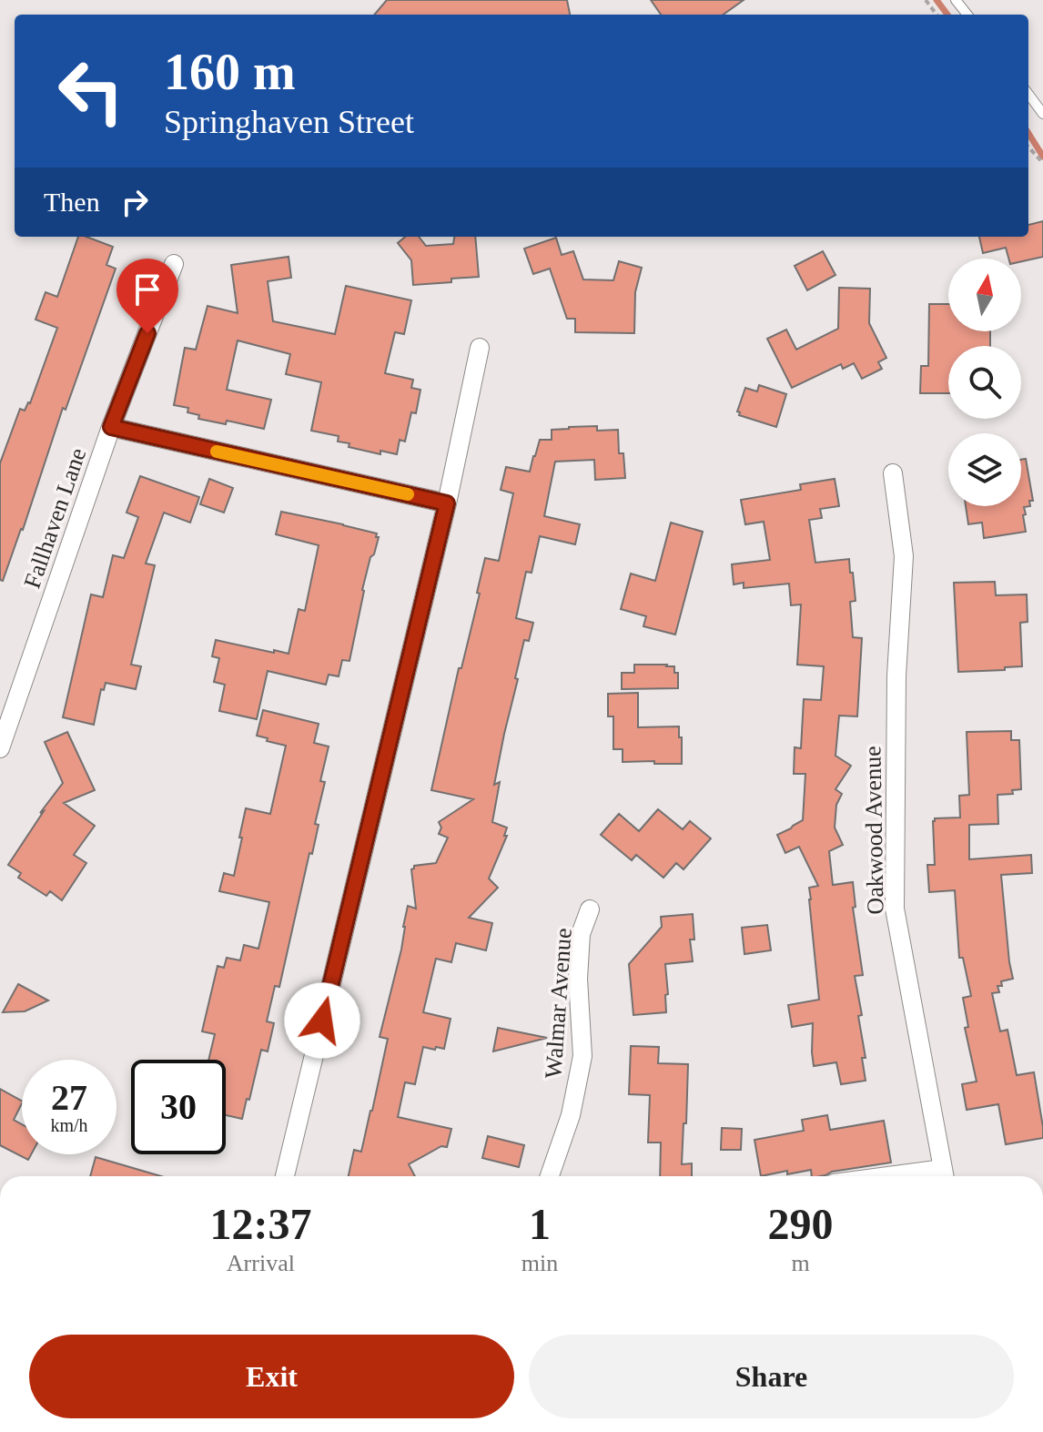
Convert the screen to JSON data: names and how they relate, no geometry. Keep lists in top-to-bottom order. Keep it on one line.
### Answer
{"streets":{"street":["Fallhaven Lane","Oakwood Avenue","Walmar Avenue"]},"north":"top","page":{"turn":["160 m","Springhaven Street"],"then":"Then","speed":"27 km/h","limit":"30","eta":["12:37","Arrival","1","min","290","m"],"buttons":["Exit","Share"]}}
